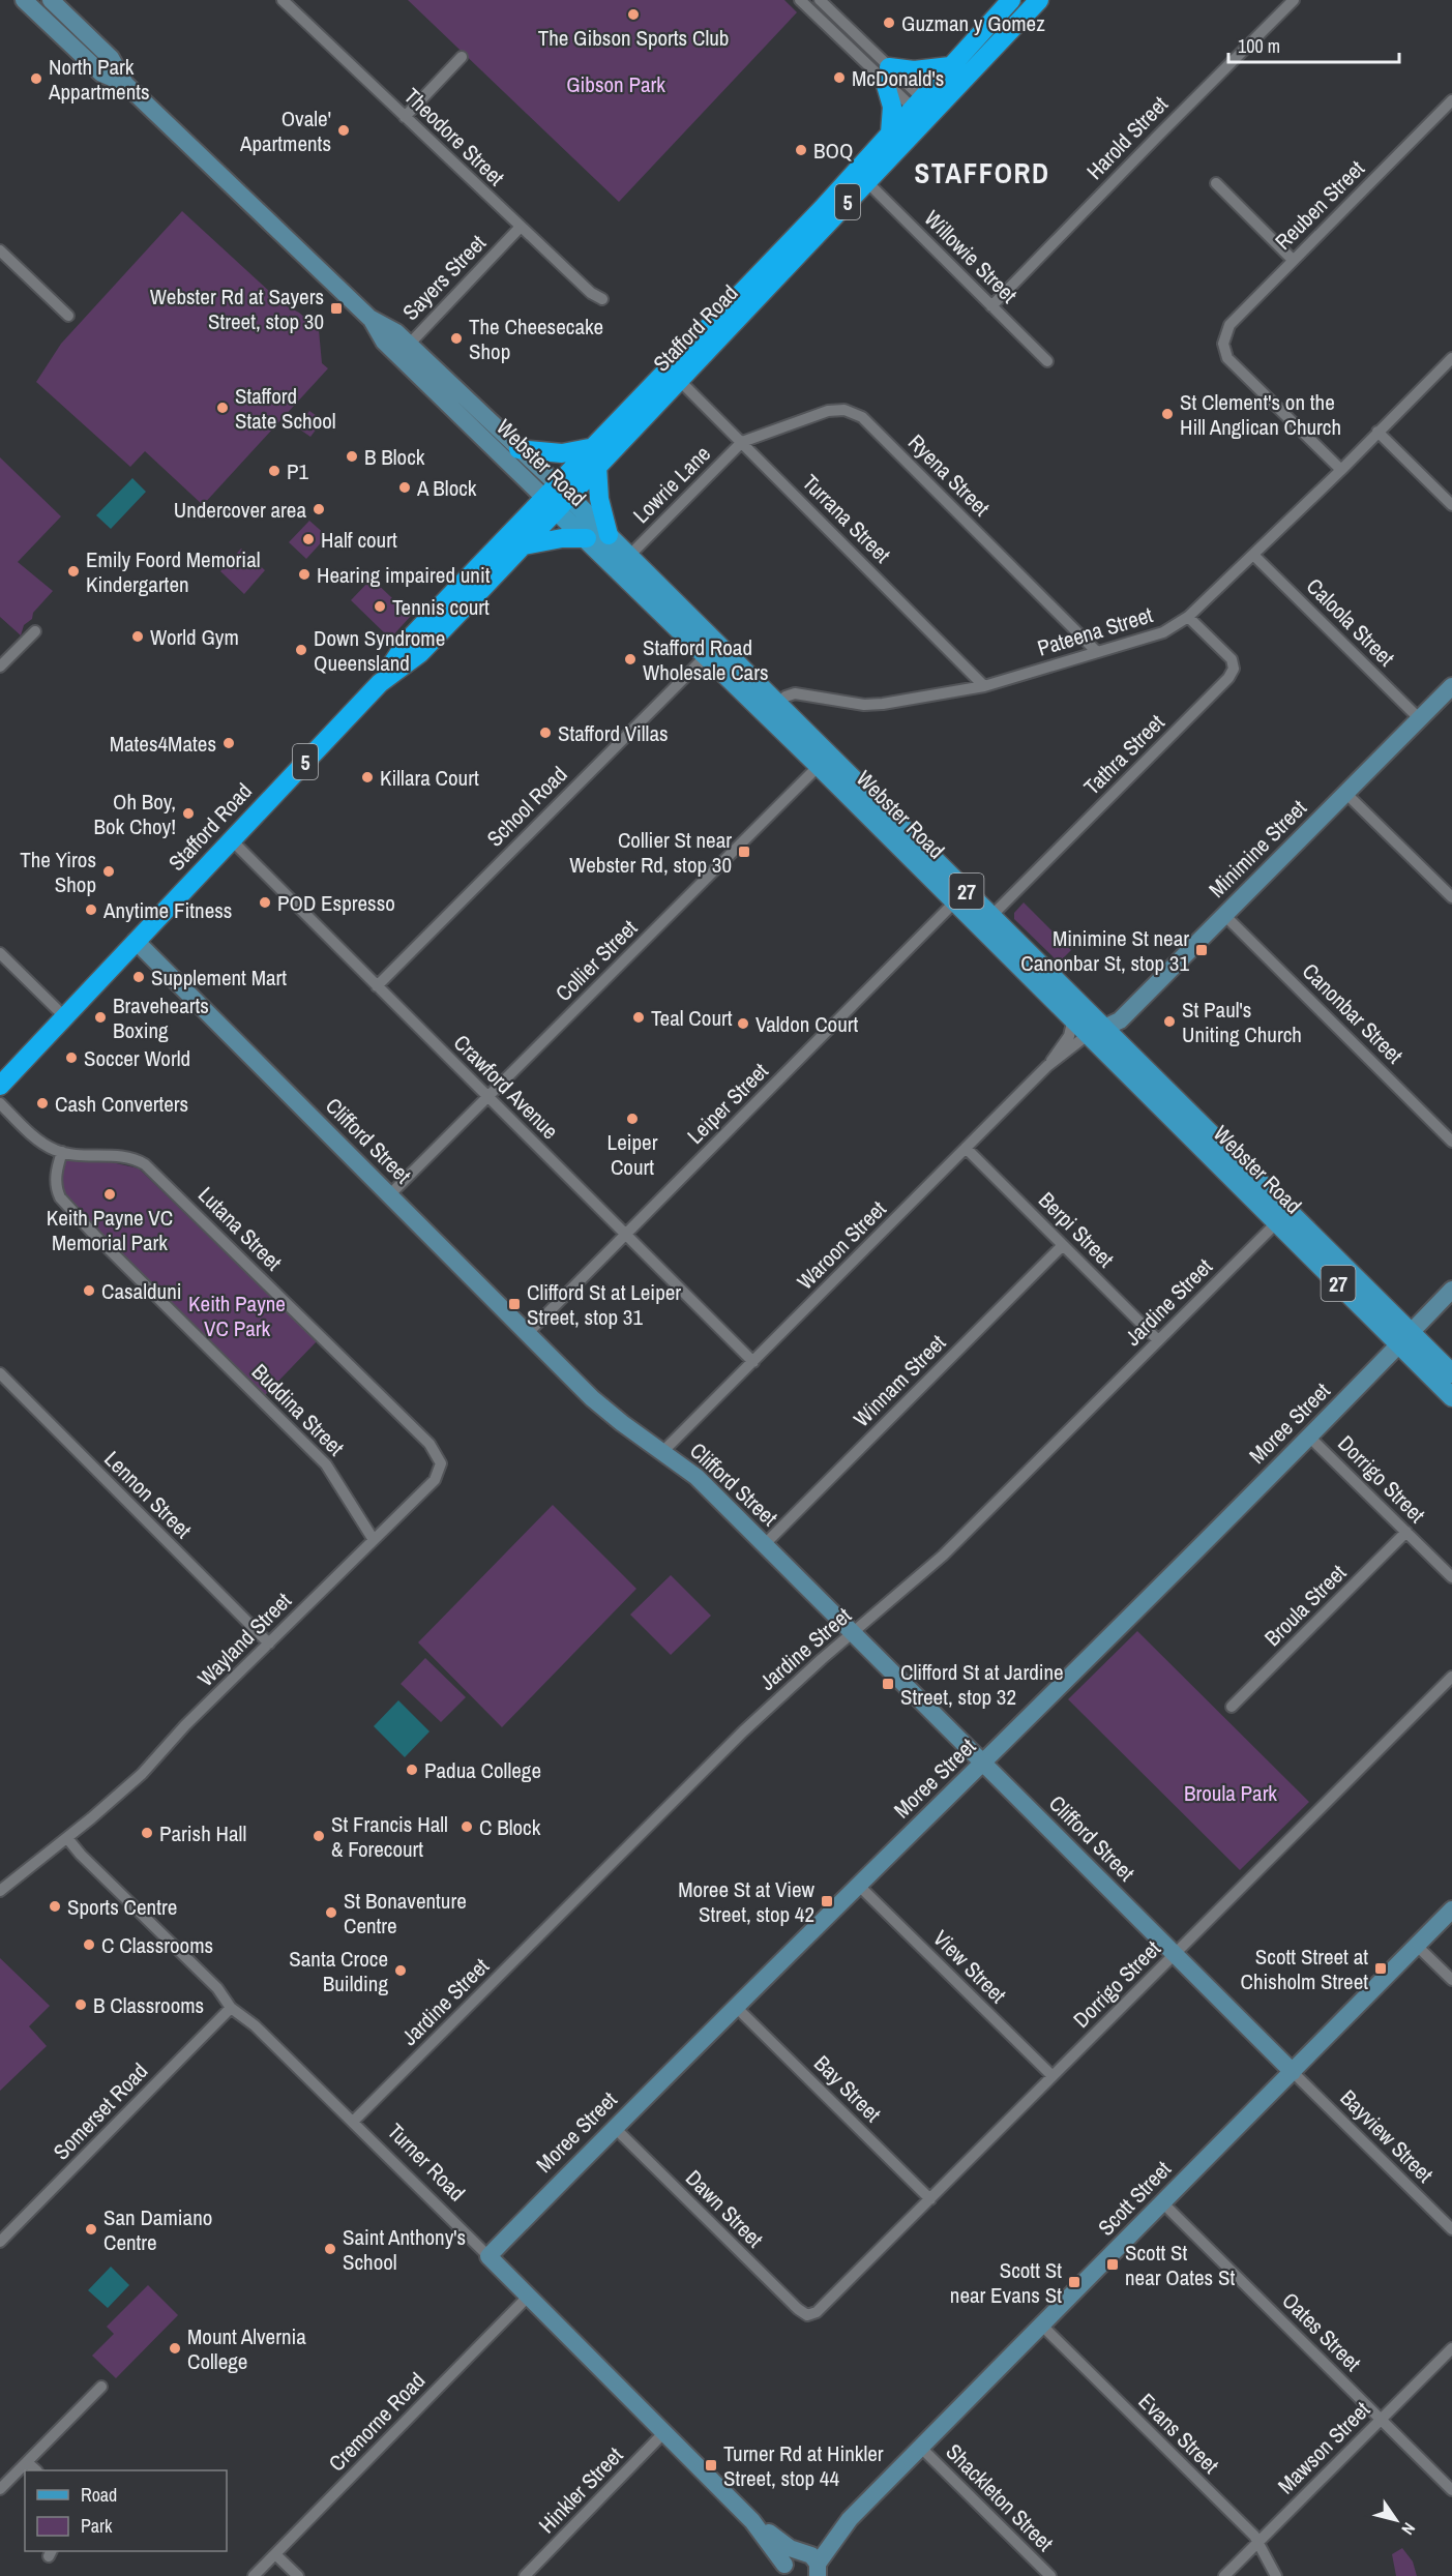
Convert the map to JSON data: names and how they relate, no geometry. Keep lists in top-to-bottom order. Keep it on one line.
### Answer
{"streets":{"highway":["5","Stafford Road"],"main road":["Webster Road","27"],"street":["Theodore Street","Harold Street","Reuben Street","Willowie Street","Sayers Street","Ryena Street","Lowrie Lane","Turrana Street","Caloola Street","Pateena Street","Tathra Street","School Road","Minimine Street","Collier Street","Canonbar Street","Crawford Avenue","Leiper Street","Clifford Street","Lutana Street","Berpi Street","Waroon Street","Jardine Street","Winnam Street","Buddina Street","Moree Street","Dorrigo Street","Lennon Street","Broula Street","Wayland Street","View Street","Bay Street","Somerset Road","Bayview Street","Turner Road","Scott Street","Dawn Street","Oates Street","Cremorne Road","Evans Street","Mawson Street","Hinkler Street","Shackleton Street"]},"crossings":[["Theodore Street","Sayers Street"],["Harold Street","Willowie Street"],["Reuben Street","Pateena Street"],["Willowie Street","Stafford Road"],["Sayers Street","Webster Road"],["Stafford Road","Webster Road"],["Stafford Road","Turrana Street"],["Stafford Road","Crawford Avenue"],["Stafford Road","Clifford Street"],["Webster Road","Lowrie Lane"],["Webster Road","Pateena Street"],["Webster Road","Tathra Street"],["Webster Road","School Road"],["Webster Road","Minimine Street"],["Webster Road","Collier Street"],["Webster Road","Leiper Street"],["Webster Road","Waroon Street"],["Webster Road","Jardine Street"],["Webster Road","Moree Street"],["Ryena Street","Lowrie Lane"],["Ryena Street","Turrana Street"],["Ryena Street","Pateena Street"],["Lowrie Lane","Turrana Street"],["Turrana Street","Pateena Street"],["Caloola Street","Pateena Street"],["Caloola Street","Minimine Street"],["Pateena Street","Tathra Street"],["School Road","Crawford Avenue"],["Minimine Street","Canonbar Street"],["Minimine Street","Waroon Street"],["Collier Street","Crawford Avenue"],["Collier Street","Clifford Street"],["Crawford Avenue","Leiper Street"],["Crawford Avenue","Waroon Street"],["Leiper Street","Clifford Street"],["Clifford Street","Waroon Street"],["Clifford Street","Jardine Street"],["Clifford Street","Winnam Street"],["Clifford Street","Moree Street"],["Clifford Street","Dorrigo Street"],["Clifford Street","Bayview Street"],["Clifford Street","Scott Street"],["Lutana Street","Buddina Street"],["Lutana Street","Wayland Street"],["Berpi Street","Waroon Street"],["Berpi Street","Jardine Street"],["Berpi Street","Winnam Street"],["Jardine Street","Turner Road"],["Buddina Street","Wayland Street"],["Moree Street","Dorrigo Street"],["Moree Street","View Street"],["Moree Street","Bay Street"],["Moree Street","Turner Road"],["Moree Street","Dawn Street"],["Dorrigo Street","Broula Street"],["Dorrigo Street","View Street"],["Dorrigo Street","Bay Street"],["Dorrigo Street","Dawn Street"],["Lennon Street","Wayland Street"],["Wayland Street","Turner Road"],["Somerset Road","Turner Road"],["Bayview Street","Scott Street"],["Turner Road","Scott Street"],["Turner Road","Cremorne Road"],["Turner Road","Hinkler Street"],["Scott Street","Oates Street"],["Scott Street","Evans Street"],["Scott Street","Shackleton Street"],["Oates Street","Mawson Street"],["Evans Street","Mawson Street"]],"districts":["STAFFORD"],"parks":["Gibson Park","Keith Payne VC Park","Broula Park"],"places":{"other":["The Gibson Sports Club","Guzman y Gomez","McDonald's","North Park Appartments","Ovale' Apartments","BOQ","The Cheesecake Shop","Stafford State School","St Clement's on the Hill Anglican Church","B Block","P1","A Block","Undercover area","Half court","Emily Foord Memorial Kindergarten","Hearing impaired unit","Tennis court","World Gym","Down Syndrome Queensland","Stafford Road Wholesale Cars","Stafford Villas","Mates4Mates","Killara Court","Oh Boy, Bok Choy!","The Yiros Shop","POD Espresso","Anytime Fitness","Supplement Mart","Bravehearts Boxing","Teal Court","St Paul's Uniting Church","Valdon Court","Soccer World","Cash Converters","Leiper Court","Keith Payne VC Memorial Park","Casalduni","Padua College","C Block","Parish Hall","St Francis Hall & Forecourt","Sports Centre","St Bonaventure Centre","C Classrooms","Santa Croce Building","B Classrooms","San Damiano Centre","Saint Anthony's School","Mount Alvernia College"],"transit":["Webster Rd at Sayers Street, stop 30","Collier St near Webster Rd, stop 30","Minimine St near Canonbar St, stop 31","Clifford St at Leiper Street, stop 31","Clifford St at Jardine Street, stop 32","Moree St at View Street, stop 42","Scott Street at Chisholm Street","Scott St near Oates St","Scott St near Evans St","Turner Rd at Hinkler Street, stop 44"]},"legend":["Road","Park"],"scale_bar":"100 m","north":"bottom right"}
